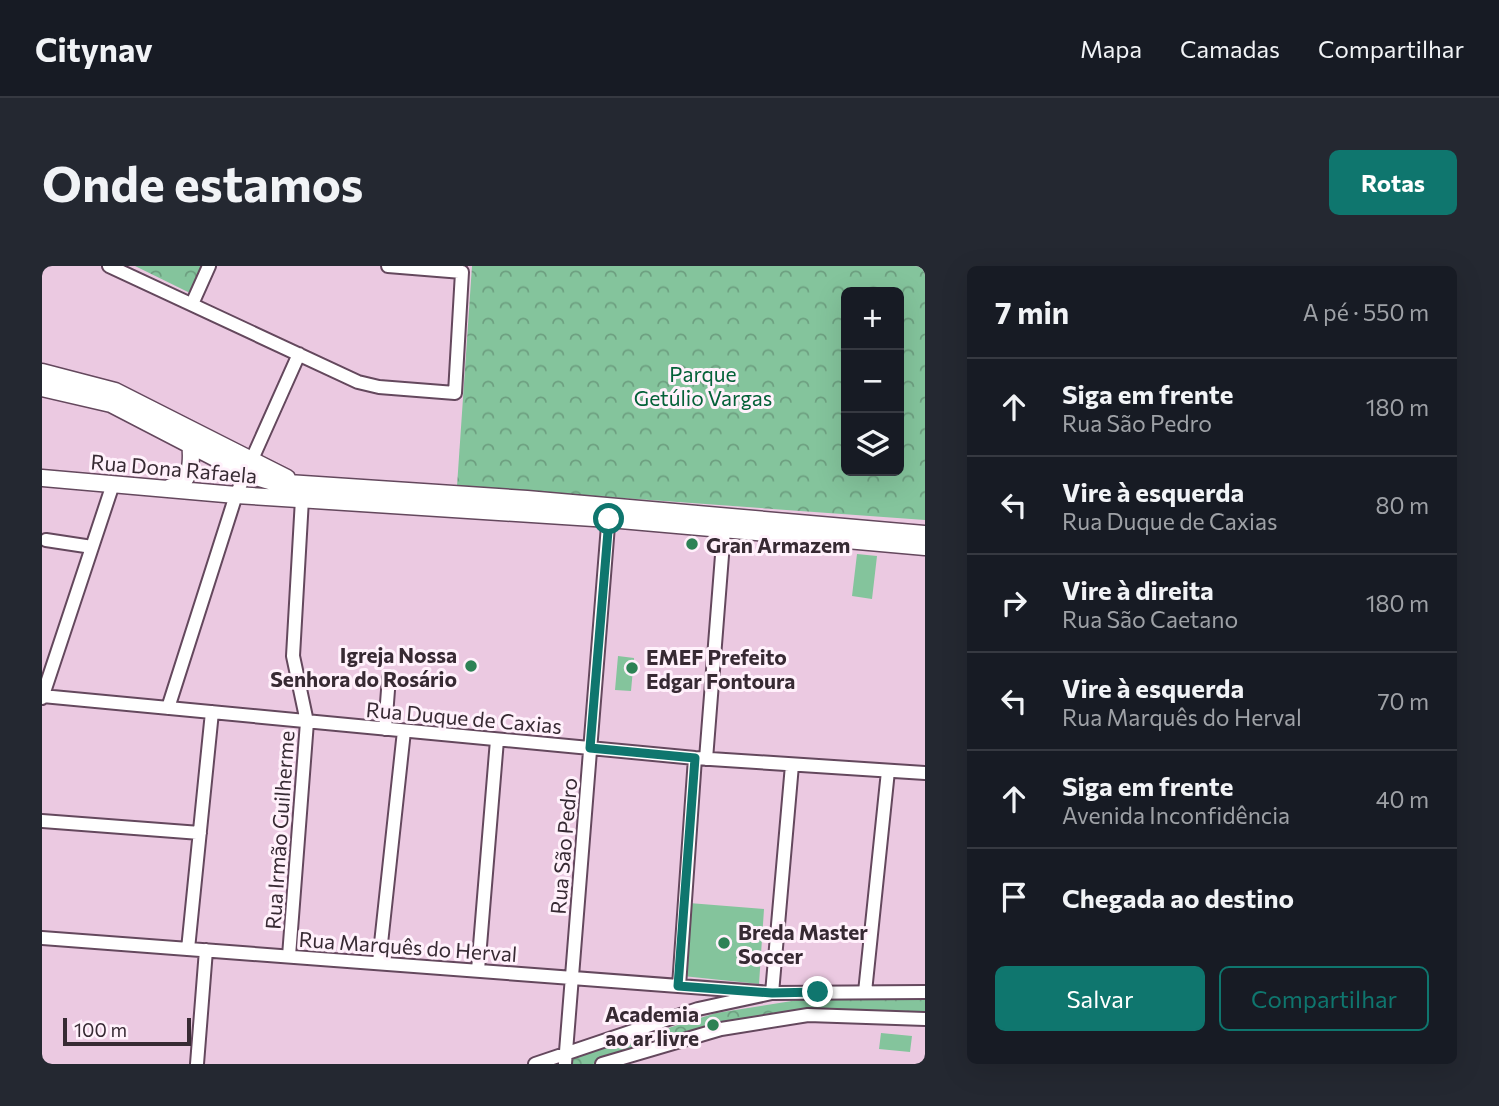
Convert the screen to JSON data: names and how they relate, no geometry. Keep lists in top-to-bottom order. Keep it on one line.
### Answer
{"streets":{"main road":["Rua Dona Rafaela"],"street":["Rua Duque de Caxias","Rua Irmão Guilherme","Rua São Pedro","Rua Marquês do Herval"]},"crossings":[["Rua Dona Rafaela","Rua Irmão Guilherme"],["Rua Dona Rafaela","Rua São Pedro"],["Rua Duque de Caxias","Rua Irmão Guilherme"],["Rua Duque de Caxias","Rua São Pedro"],["Rua Irmão Guilherme","Rua Marquês do Herval"],["Rua São Pedro","Rua Marquês do Herval"]],"parks":["Parque Getúlio Vargas"],"places":["Gran Armazem","Igreja Nossa Senhora do Rosário","EMEF Prefeito Edgar Fontoura","Breda Master Soccer","Academia ao ar livre"],"scale_bar":"100 m","page":{"header":"Citynav","nav":["Mapa","Camadas","Compartilhar"],"buttons":["Rotas",["Salvar","Compartilhar"]],"title":"Onde estamos","heading":["7 min","A pé · 550 m"],"map_buttons":["+","−"],"list":[["Siga em frente","Rua São Pedro","180 m"],["Vire à esquerda","Rua Duque de Caxias","80 m"],["Vire à direita","Rua São Caetano","180 m"],["Vire à esquerda","Rua Marquês do Herval","70 m"],["Siga em frente","Avenida Inconfidência","40 m"],"Chegada ao destino"],"scale":"100 m"}}
